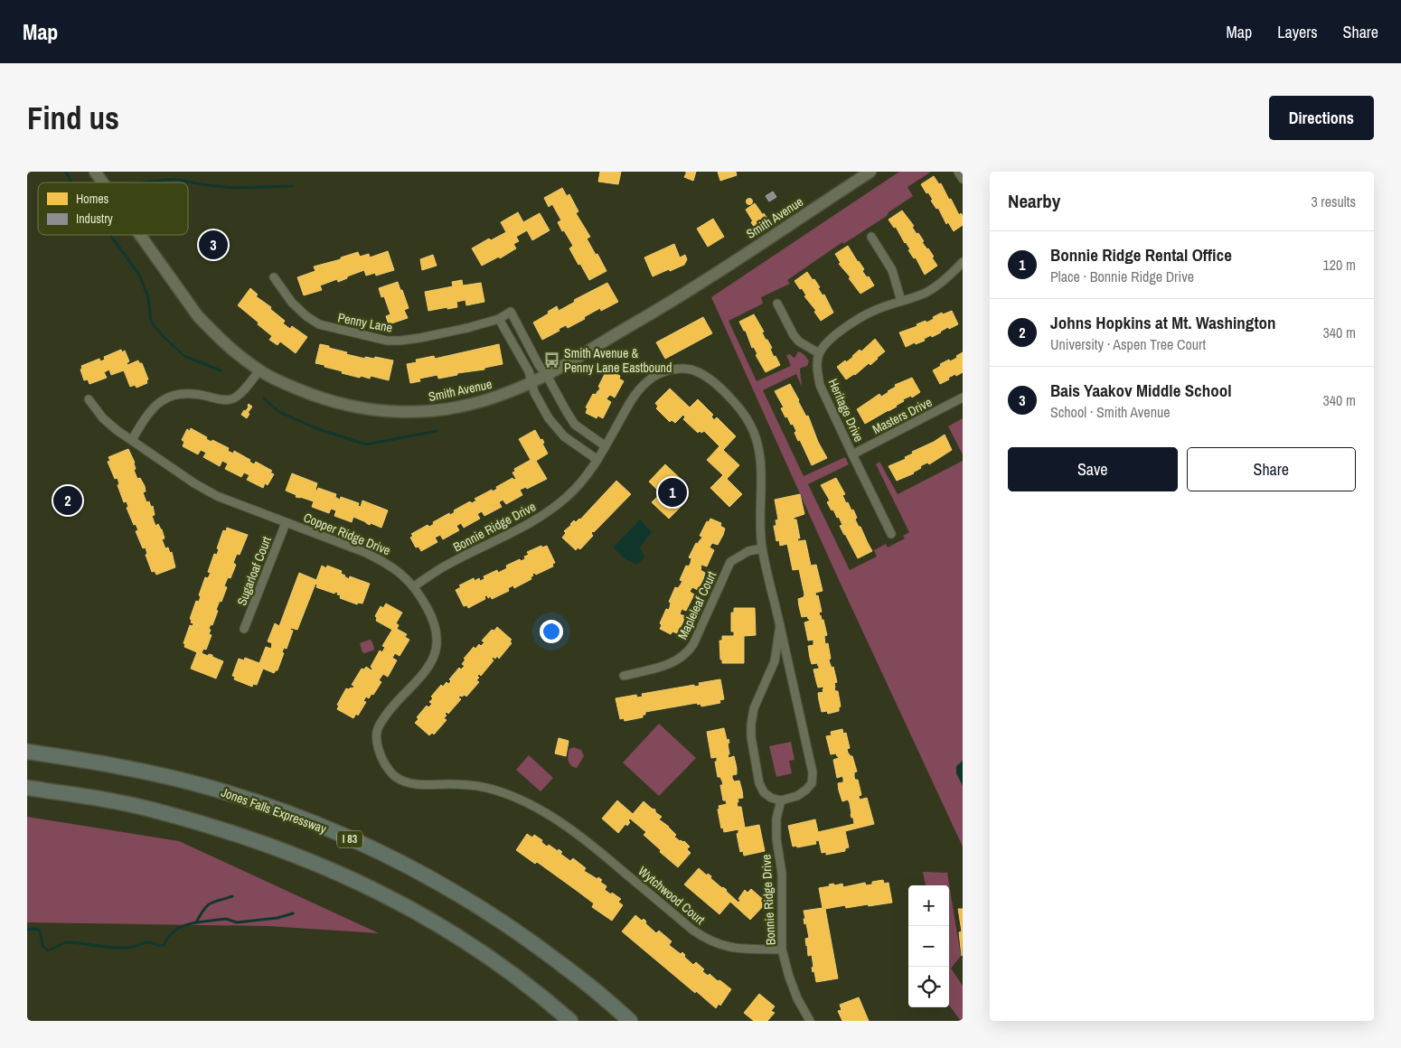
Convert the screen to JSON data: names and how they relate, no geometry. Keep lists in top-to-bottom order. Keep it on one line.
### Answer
{"streets":{"highway":["Jones Falls Expressway","I 83"],"main road":["Smith Avenue"],"street":["Penny Lane","Heritage Drive","Masters Drive","Bonnie Ridge Drive","Copper Ridge Drive","Sugarloaf Court","Mapleleaf Court","Wytchwood Court"]},"crossings":[["Smith Avenue","Penny Lane"],["Heritage Drive","Masters Drive"],["Bonnie Ridge Drive","Copper Ridge Drive"],["Bonnie Ridge Drive","Mapleleaf Court"],["Bonnie Ridge Drive","Wytchwood Court"],["Copper Ridge Drive","Sugarloaf Court"],["Copper Ridge Drive","Wytchwood Court"]],"places":{"bus stop":["Smith Avenue & Penny Lane Eastbound"]},"legend":["Homes","Industry"],"page":{"header":"Map","nav":["Map","Layers","Share"],"buttons":["Directions",["Save","Share"]],"title":"Find us","heading":["Nearby","3 results"],"pins":["3","1","2"],"list":[{"mark":"1","name":"Bonnie Ridge Rental Office","note":"Place · Bonnie Ridge Drive","value":"120 m"},{"mark":"2","name":"Johns Hopkins at Mt. Washington","note":"University · Aspen Tree Court","value":"340 m"},{"mark":"3","name":"Bais Yaakov Middle School","note":"School · Smith Avenue","value":"340 m"}],"map_buttons":["+","−"]}}
